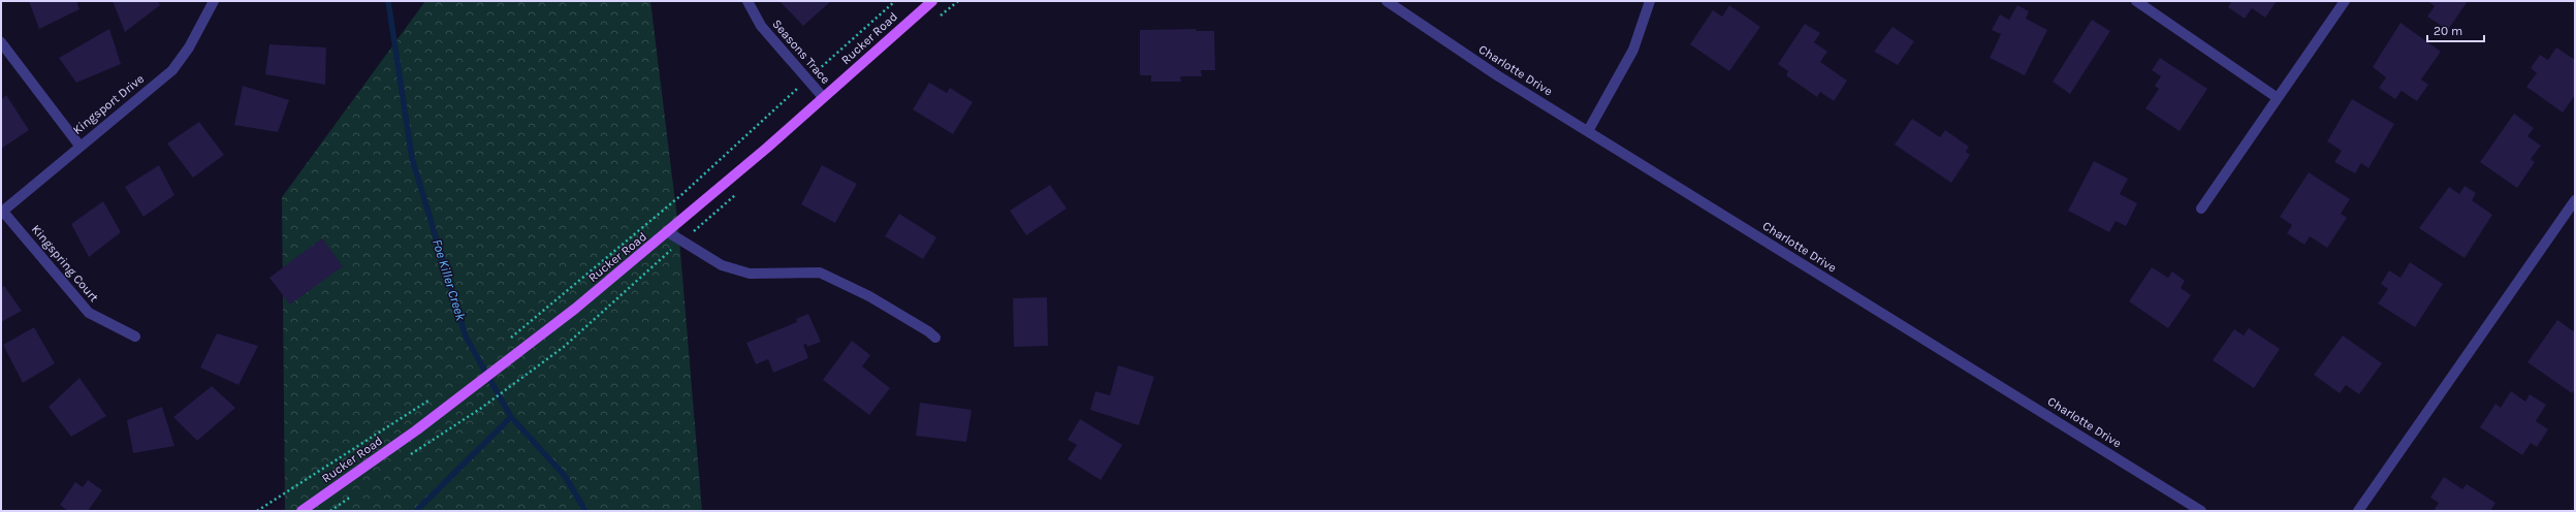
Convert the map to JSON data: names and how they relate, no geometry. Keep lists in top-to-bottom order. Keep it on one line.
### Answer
{"streets":{"main road":["Rucker Road"],"street":["Seasons Trace","Charlotte Drive","Kingsport Drive","Kingspring Court"]},"crossings":[["Rucker Road","Seasons Trace"],["Kingsport Drive","Kingspring Court"]],"water":["Foe Killer Creek"],"scale_bar":"20 m"}
